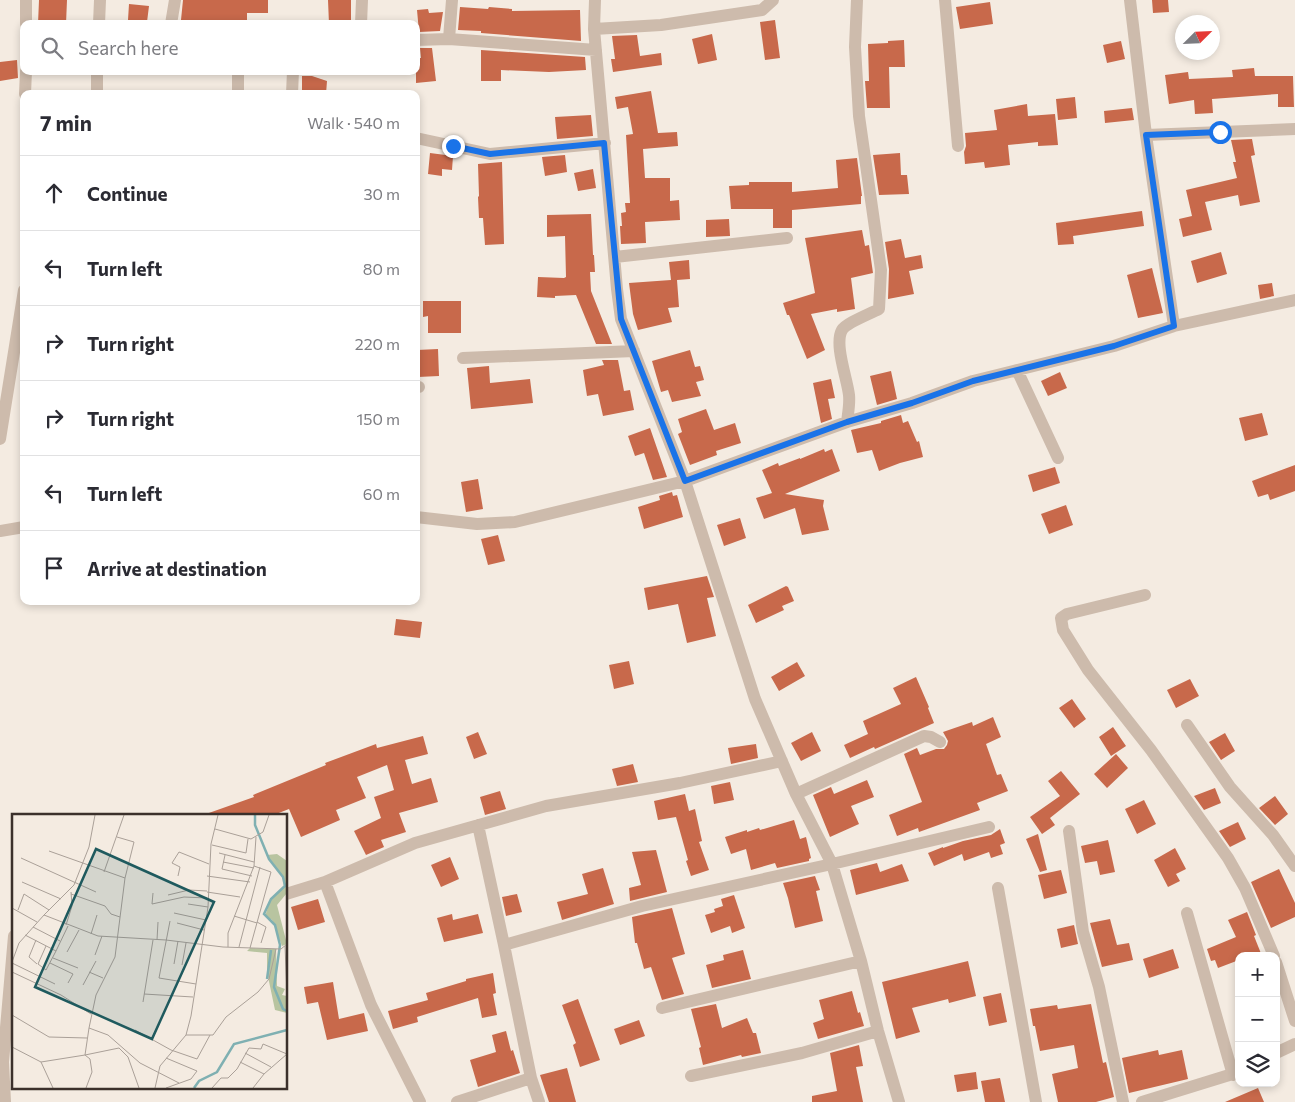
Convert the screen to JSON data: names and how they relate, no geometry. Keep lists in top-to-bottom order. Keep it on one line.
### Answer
{"north":"top right","page":{"search":"Search here","heading":["7 min","Walk · 540 m"],"list":[["Continue","30 m"],["Turn left","80 m"],["Turn right","220 m"],["Turn right","150 m"],["Turn left","60 m"],"Arrive at destination"],"map_buttons":["+","−"]}}
